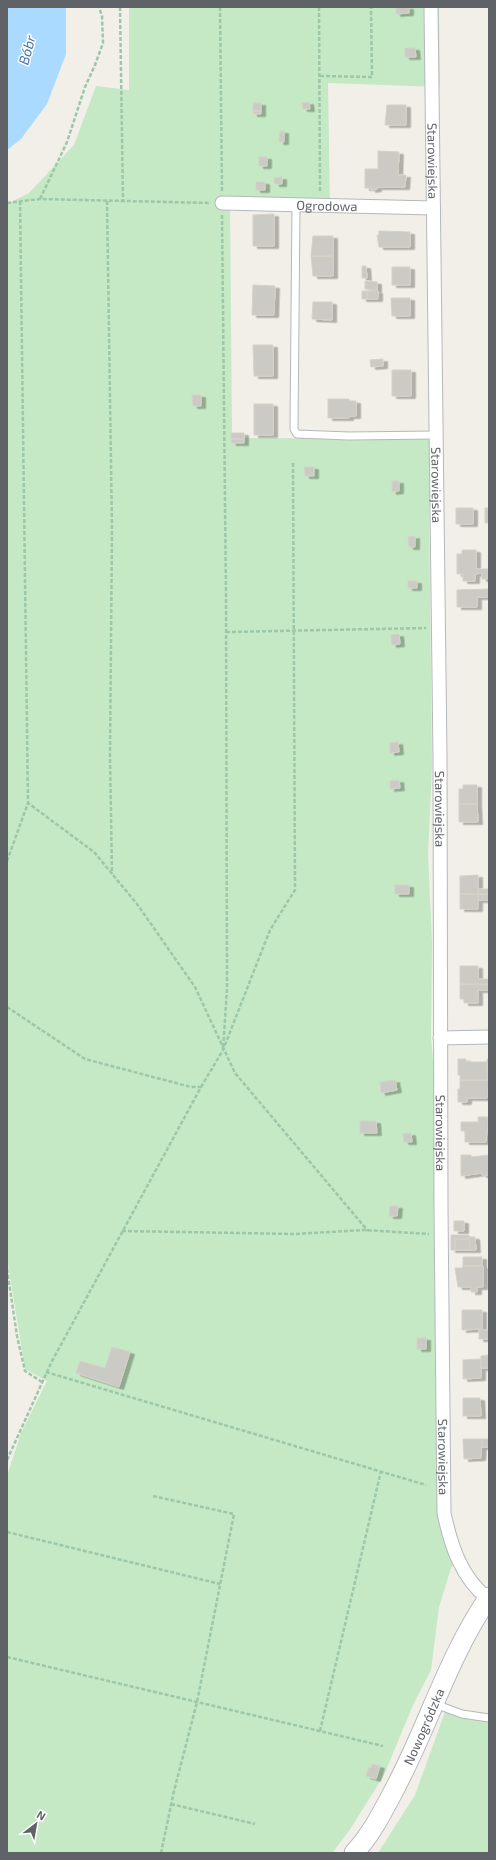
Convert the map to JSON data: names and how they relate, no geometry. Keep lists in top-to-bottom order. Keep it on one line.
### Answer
{"streets":{"main road":["Nowogródzka"],"street":["Starowiejska","Ogrodowa"]},"crossings":[["Starowiejska","Ogrodowa"],["Starowiejska","Nowogródzka"]],"water":["Bóbr"],"north":"top right"}
